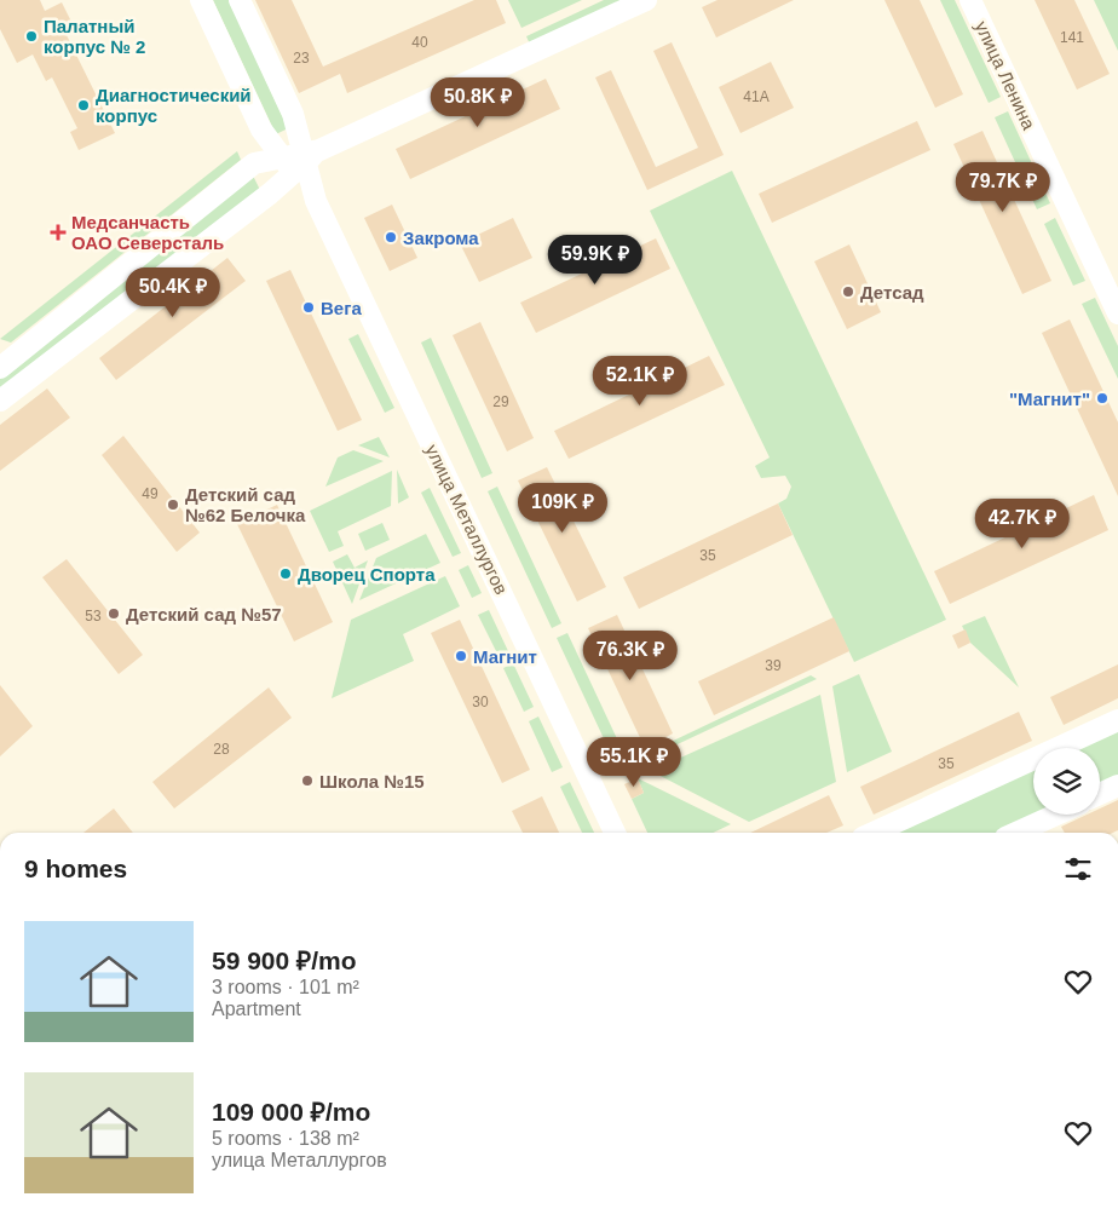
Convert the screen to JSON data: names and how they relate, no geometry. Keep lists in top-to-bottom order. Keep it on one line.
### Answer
{"streets":{"street":["улица Ленина","улица Металлургов"]},"places":{"other":["Палатный корпус № 2","Диагностический корпус","Закрома","Детсад","Вега","\"Магнит\"","Детский сад №62 Белочка","Дворец Спорта","Детский сад №57","Магнит","Школа №15"],"health":["Медсанчасть ОАО Северсталь"]},"house_numbers":["141","40","23","41А","29","49","35","53","39","30","28","35"],"page":{"price":["50.8K ₽","79.7K ₽","59.9K ₽","50.4K ₽","52.1K ₽","109K ₽","42.7K ₽","76.3K ₽","55.1K ₽"],"heading":"9 homes","list":[{"name":"59 900 ₽/mo","note":"3 rooms · 101 m² · Apartment"},{"name":"109 000 ₽/mo","note":"5 rooms · 138 m² · улица Металлургов"}]}}
